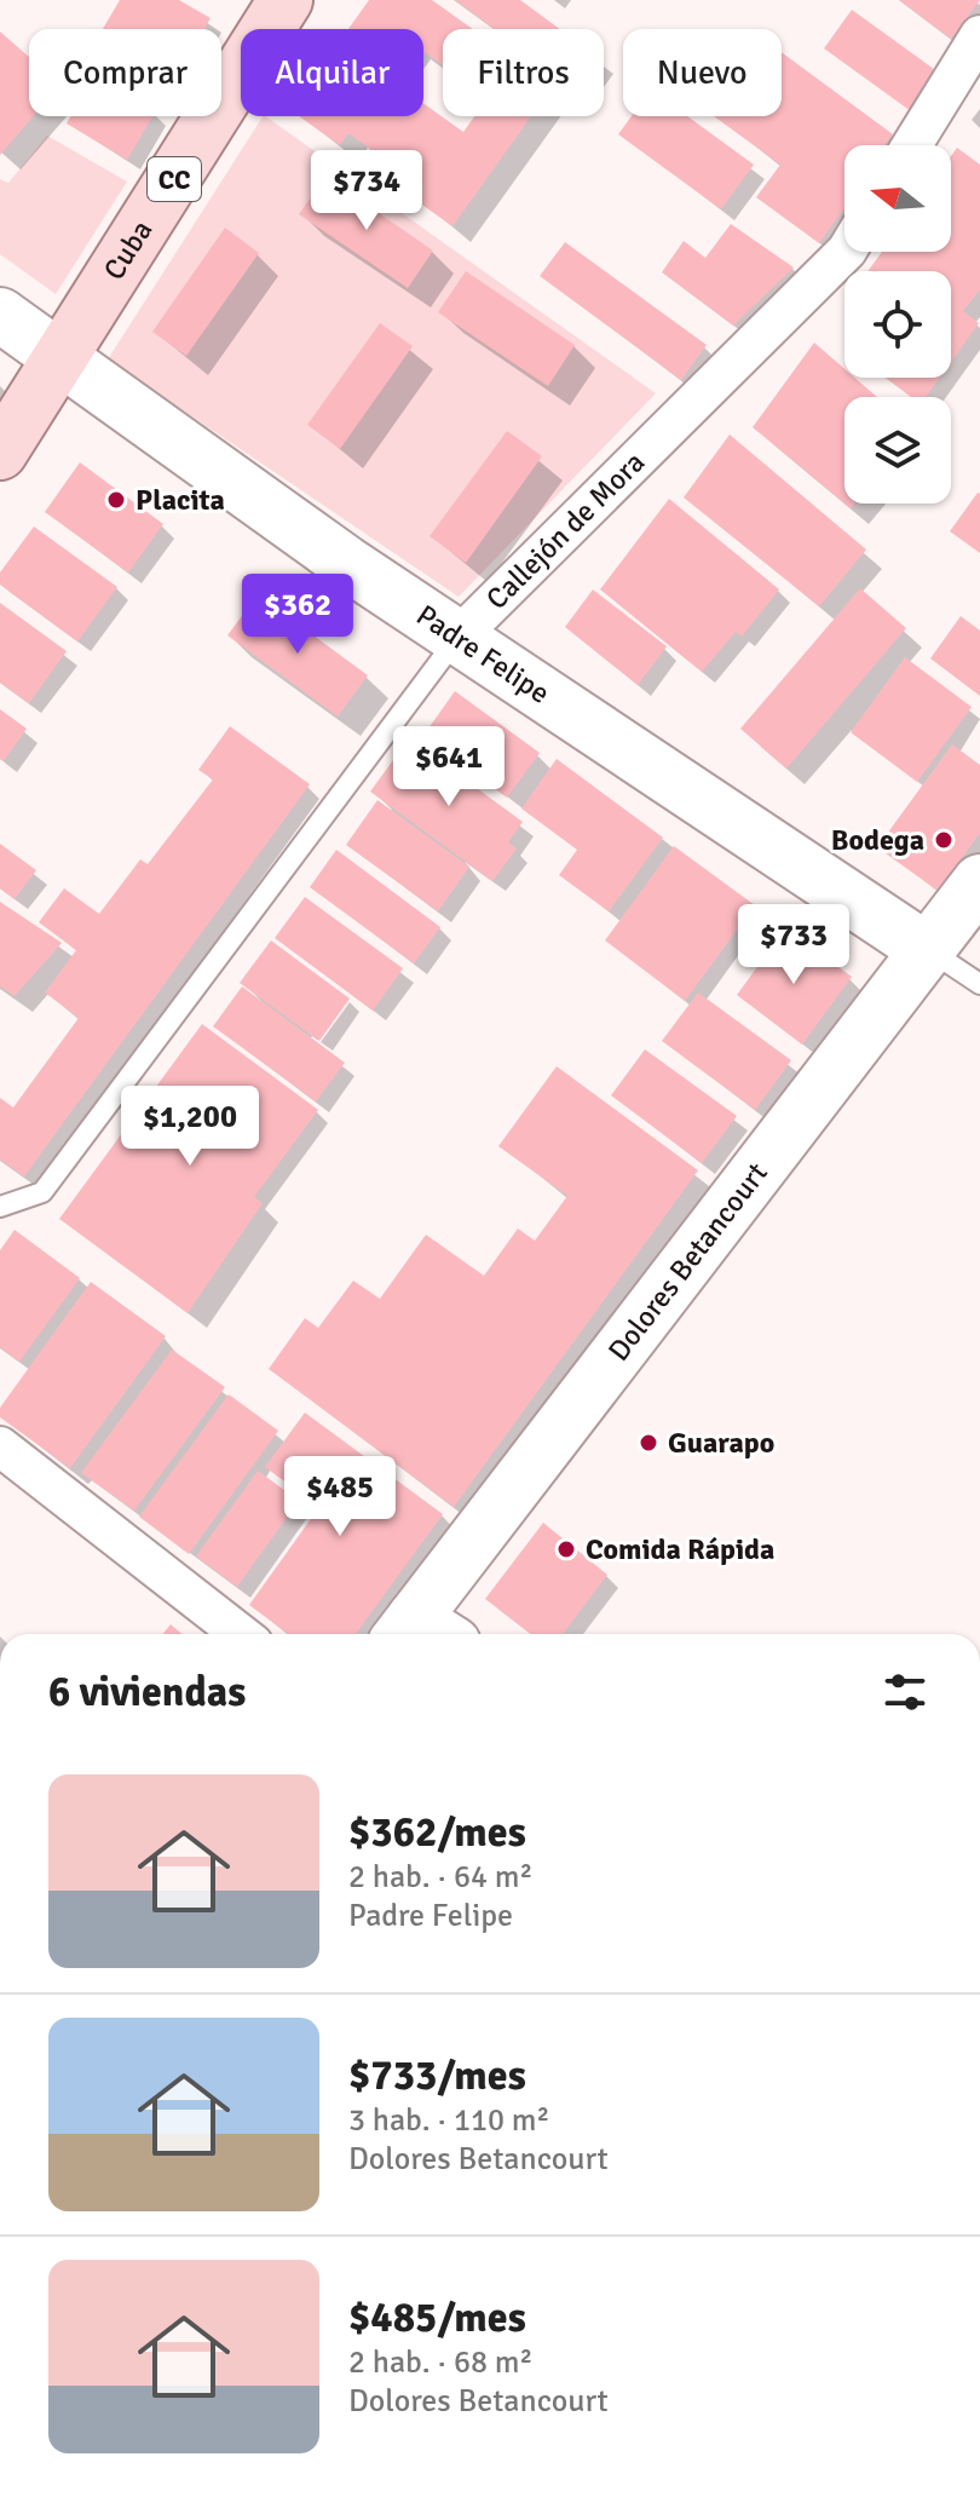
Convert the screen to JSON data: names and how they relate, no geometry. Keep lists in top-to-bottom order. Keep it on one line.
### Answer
{"streets":{"main road":["CC","Cuba"],"street":["Callejón de Mora","Padre Felipe","Dolores Betancourt"]},"crossings":[["Cuba","Padre Felipe"],["Callejón de Mora","Padre Felipe"],["Padre Felipe","Dolores Betancourt"]],"places":["Placita","Bodega","Guarapo","Comida Rápida"],"north":"left","page":{"chip":["Comprar","Alquilar","Filtros","Nuevo"],"price":["$734","$362","$641","$733","$1,200","$485"],"heading":"6 viviendas","list":[{"name":"$362/mes","note":"2 hab. · 64 m² · Padre Felipe"},{"name":"$733/mes","note":"3 hab. · 110 m² · Dolores Betancourt"},{"name":"$485/mes","note":"2 hab. · 68 m² · Dolores Betancourt"}]}}
